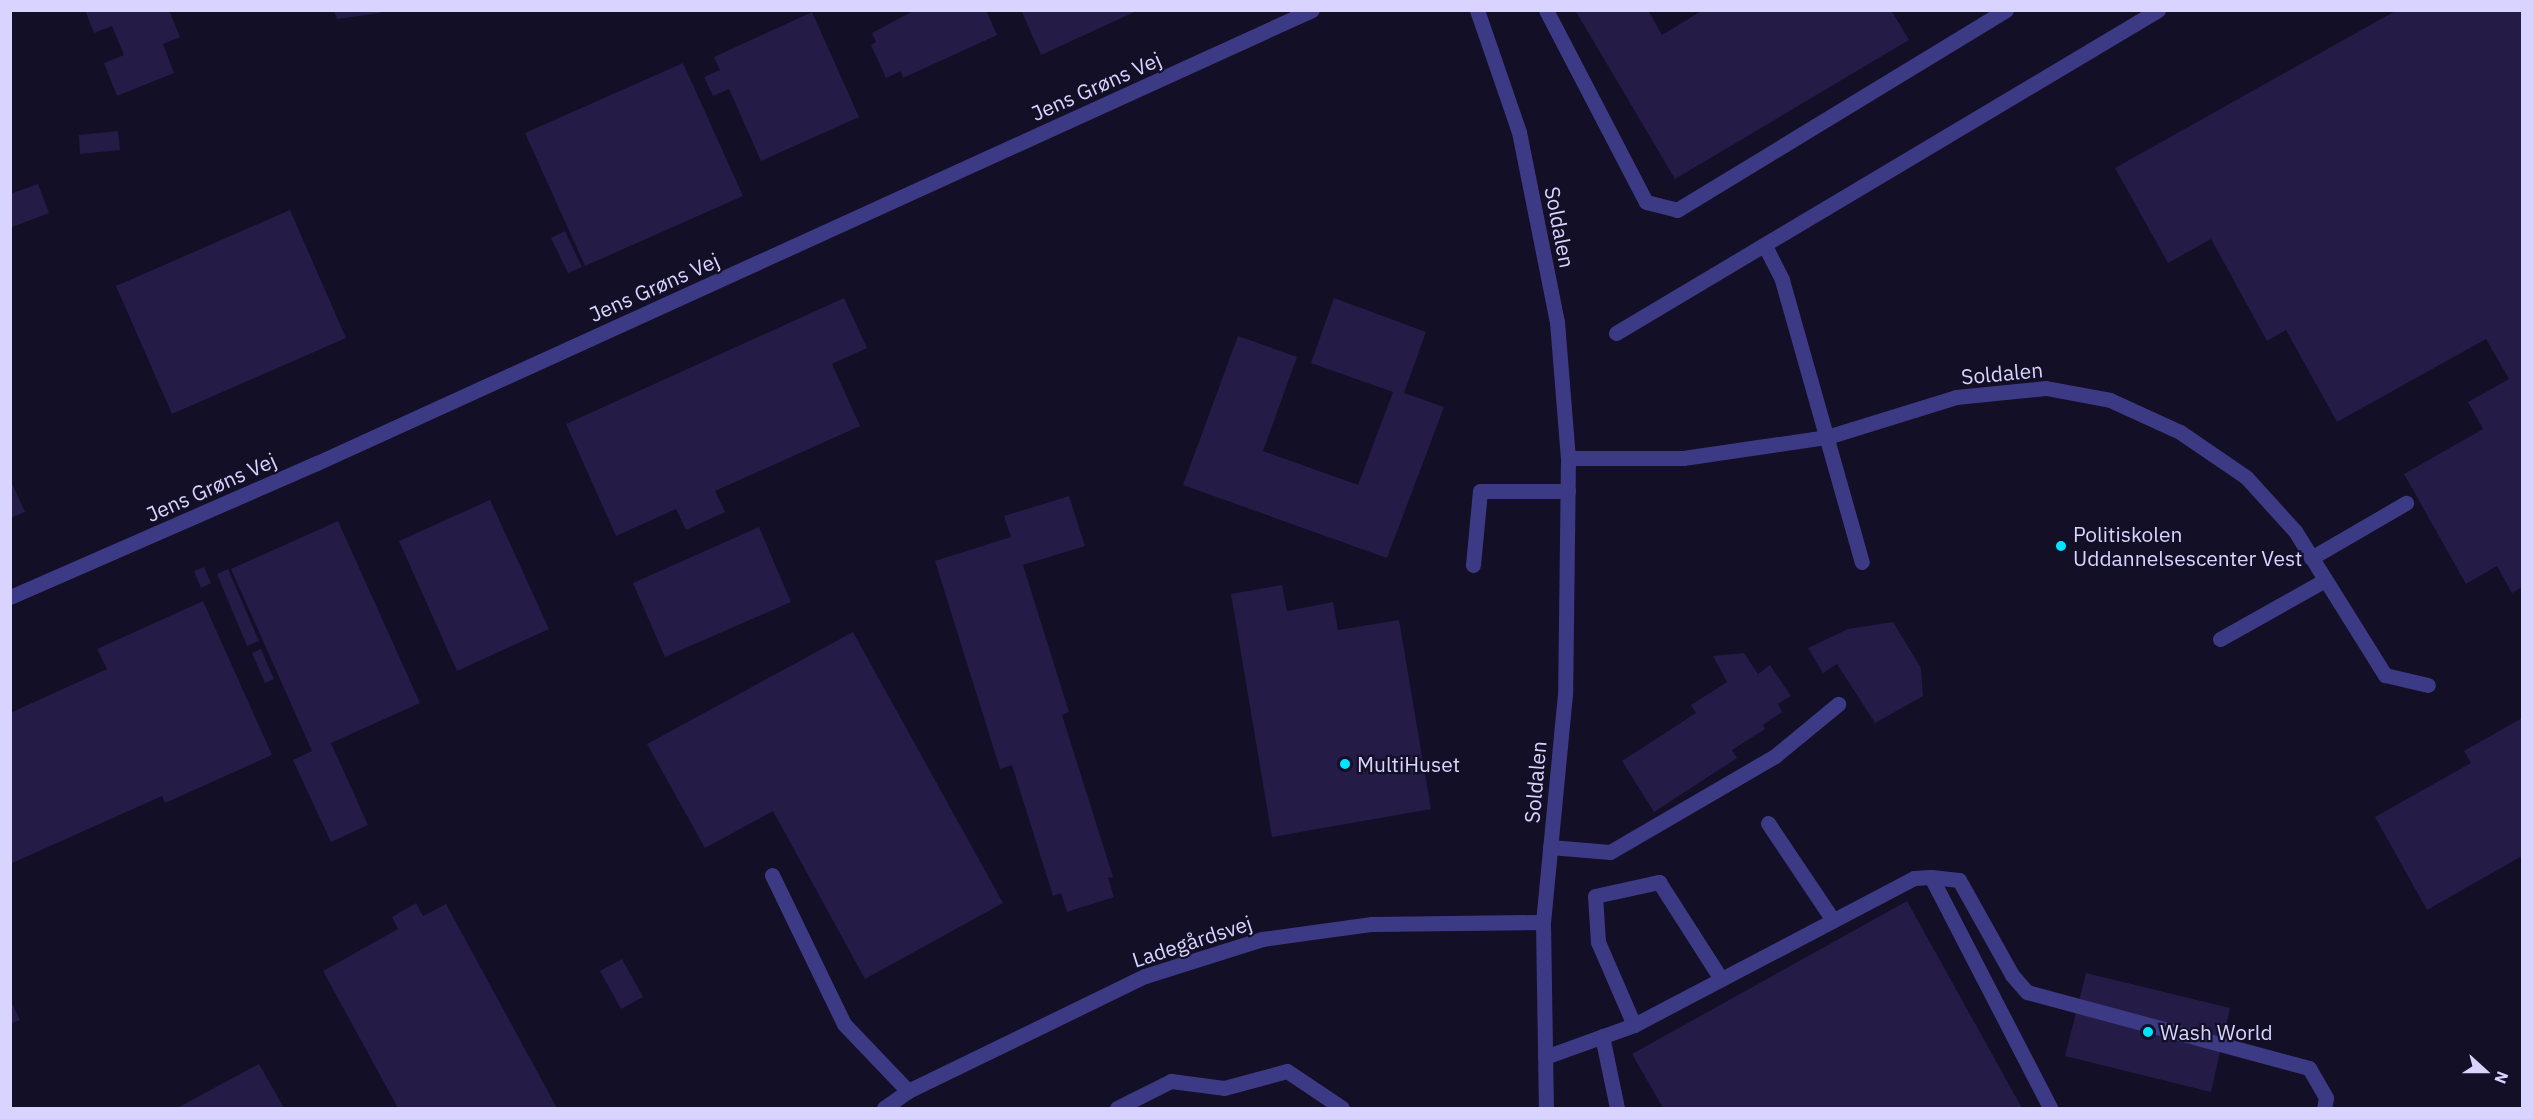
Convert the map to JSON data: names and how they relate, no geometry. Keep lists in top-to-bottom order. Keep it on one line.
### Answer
{"streets":{"street":["Jens Grøns Vej","Soldalen","Ladegårdsvej"]},"crossings":[["Soldalen","Ladegårdsvej"]],"places":["Politiskolen Uddannelsescenter Vest","MultiHuset","Wash World"],"north":"right"}
